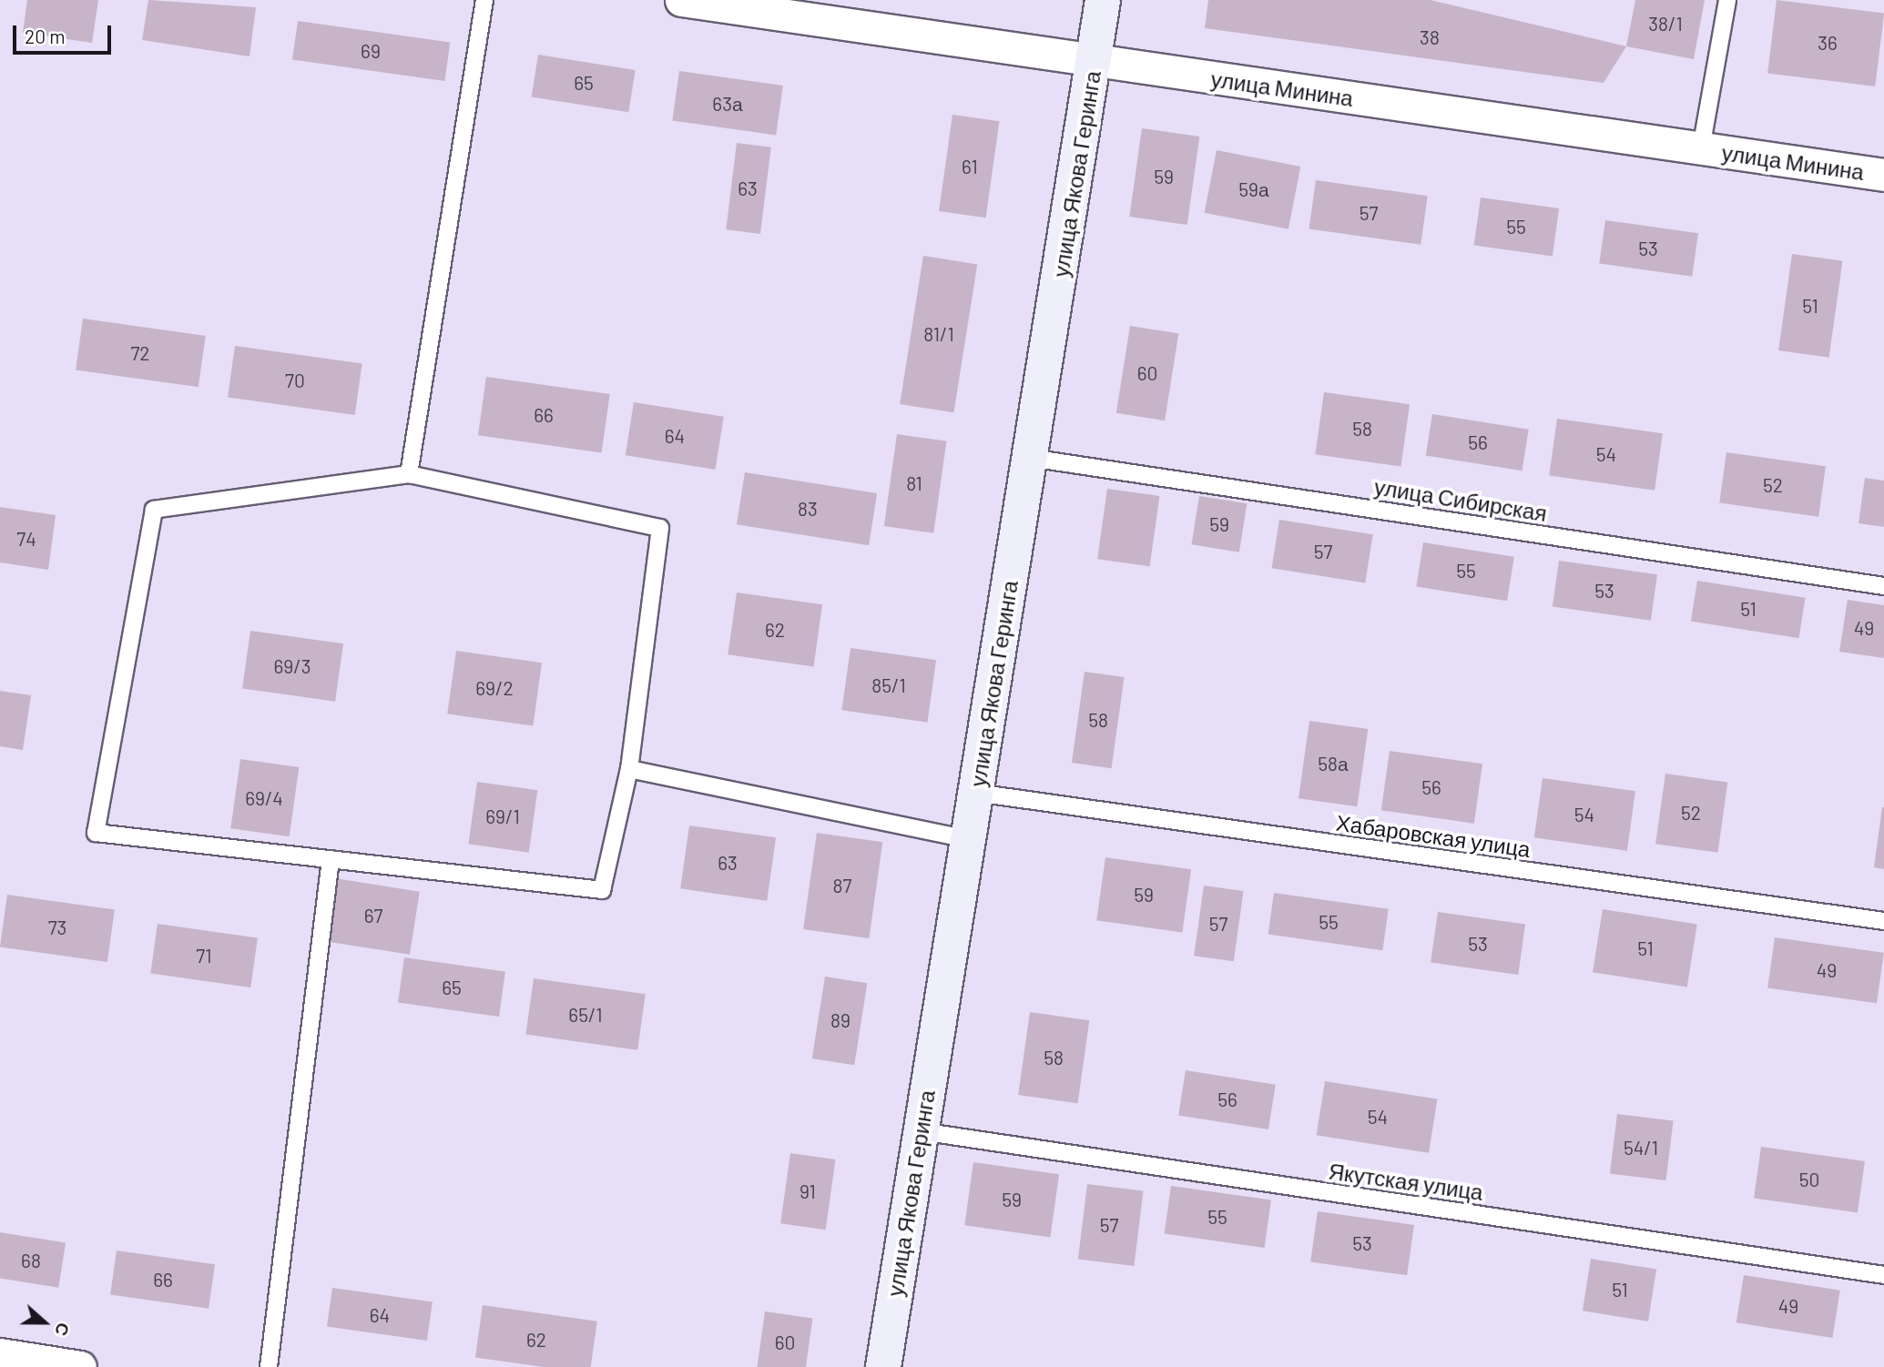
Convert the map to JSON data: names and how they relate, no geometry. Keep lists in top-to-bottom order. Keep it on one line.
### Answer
{"streets":{"street":["улица Минина","улица Якова Геринга"],"lane":["улица Сибирская","Хабаровская улица","Якутская улица"]},"crossings":[["улица Минина","улица Якова Геринга"],["улица Якова Геринга","улица Сибирская"],["улица Якова Геринга","Хабаровская улица"],["улица Якова Геринга","Якутская улица"]],"house_numbers":["38/1","38","36","69","65","63а","61","59","63","59а","57","55","53","51","81/1","72","60","70","66","58","64","56","54","81","52","83","59","74","57","55","53","51","49","62","69/3","85/1","69/2","58","58а","56","69/4","52","54","69/1","63","87","59","67","55","57","73","53","51","71","49","65","65/1","89","58","56","54","54/1","50","91","59","55","57","53","68","66","51","49","64","62","60"],"scale_bar":"20 m","north":"right"}
